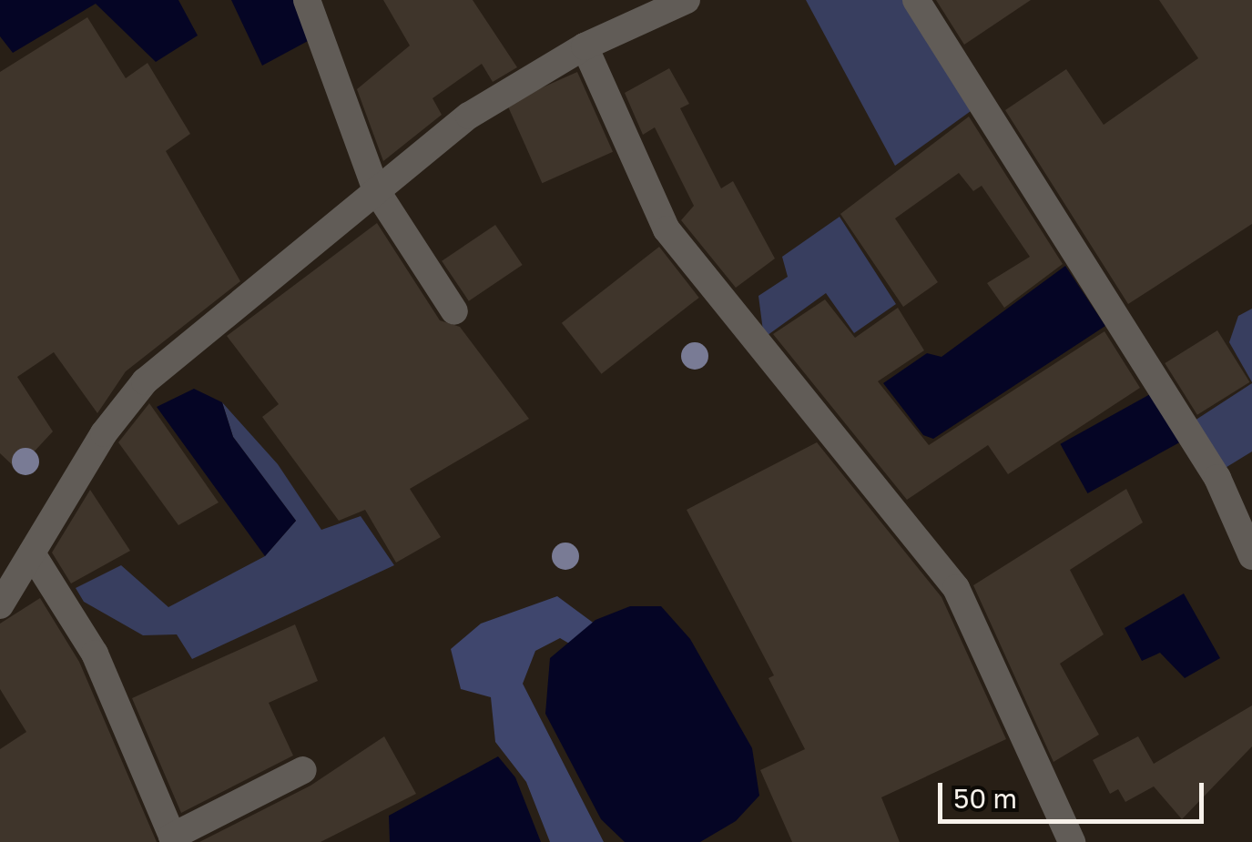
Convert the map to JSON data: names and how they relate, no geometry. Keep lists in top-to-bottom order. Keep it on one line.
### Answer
{"scale_bar":"50 m"}
